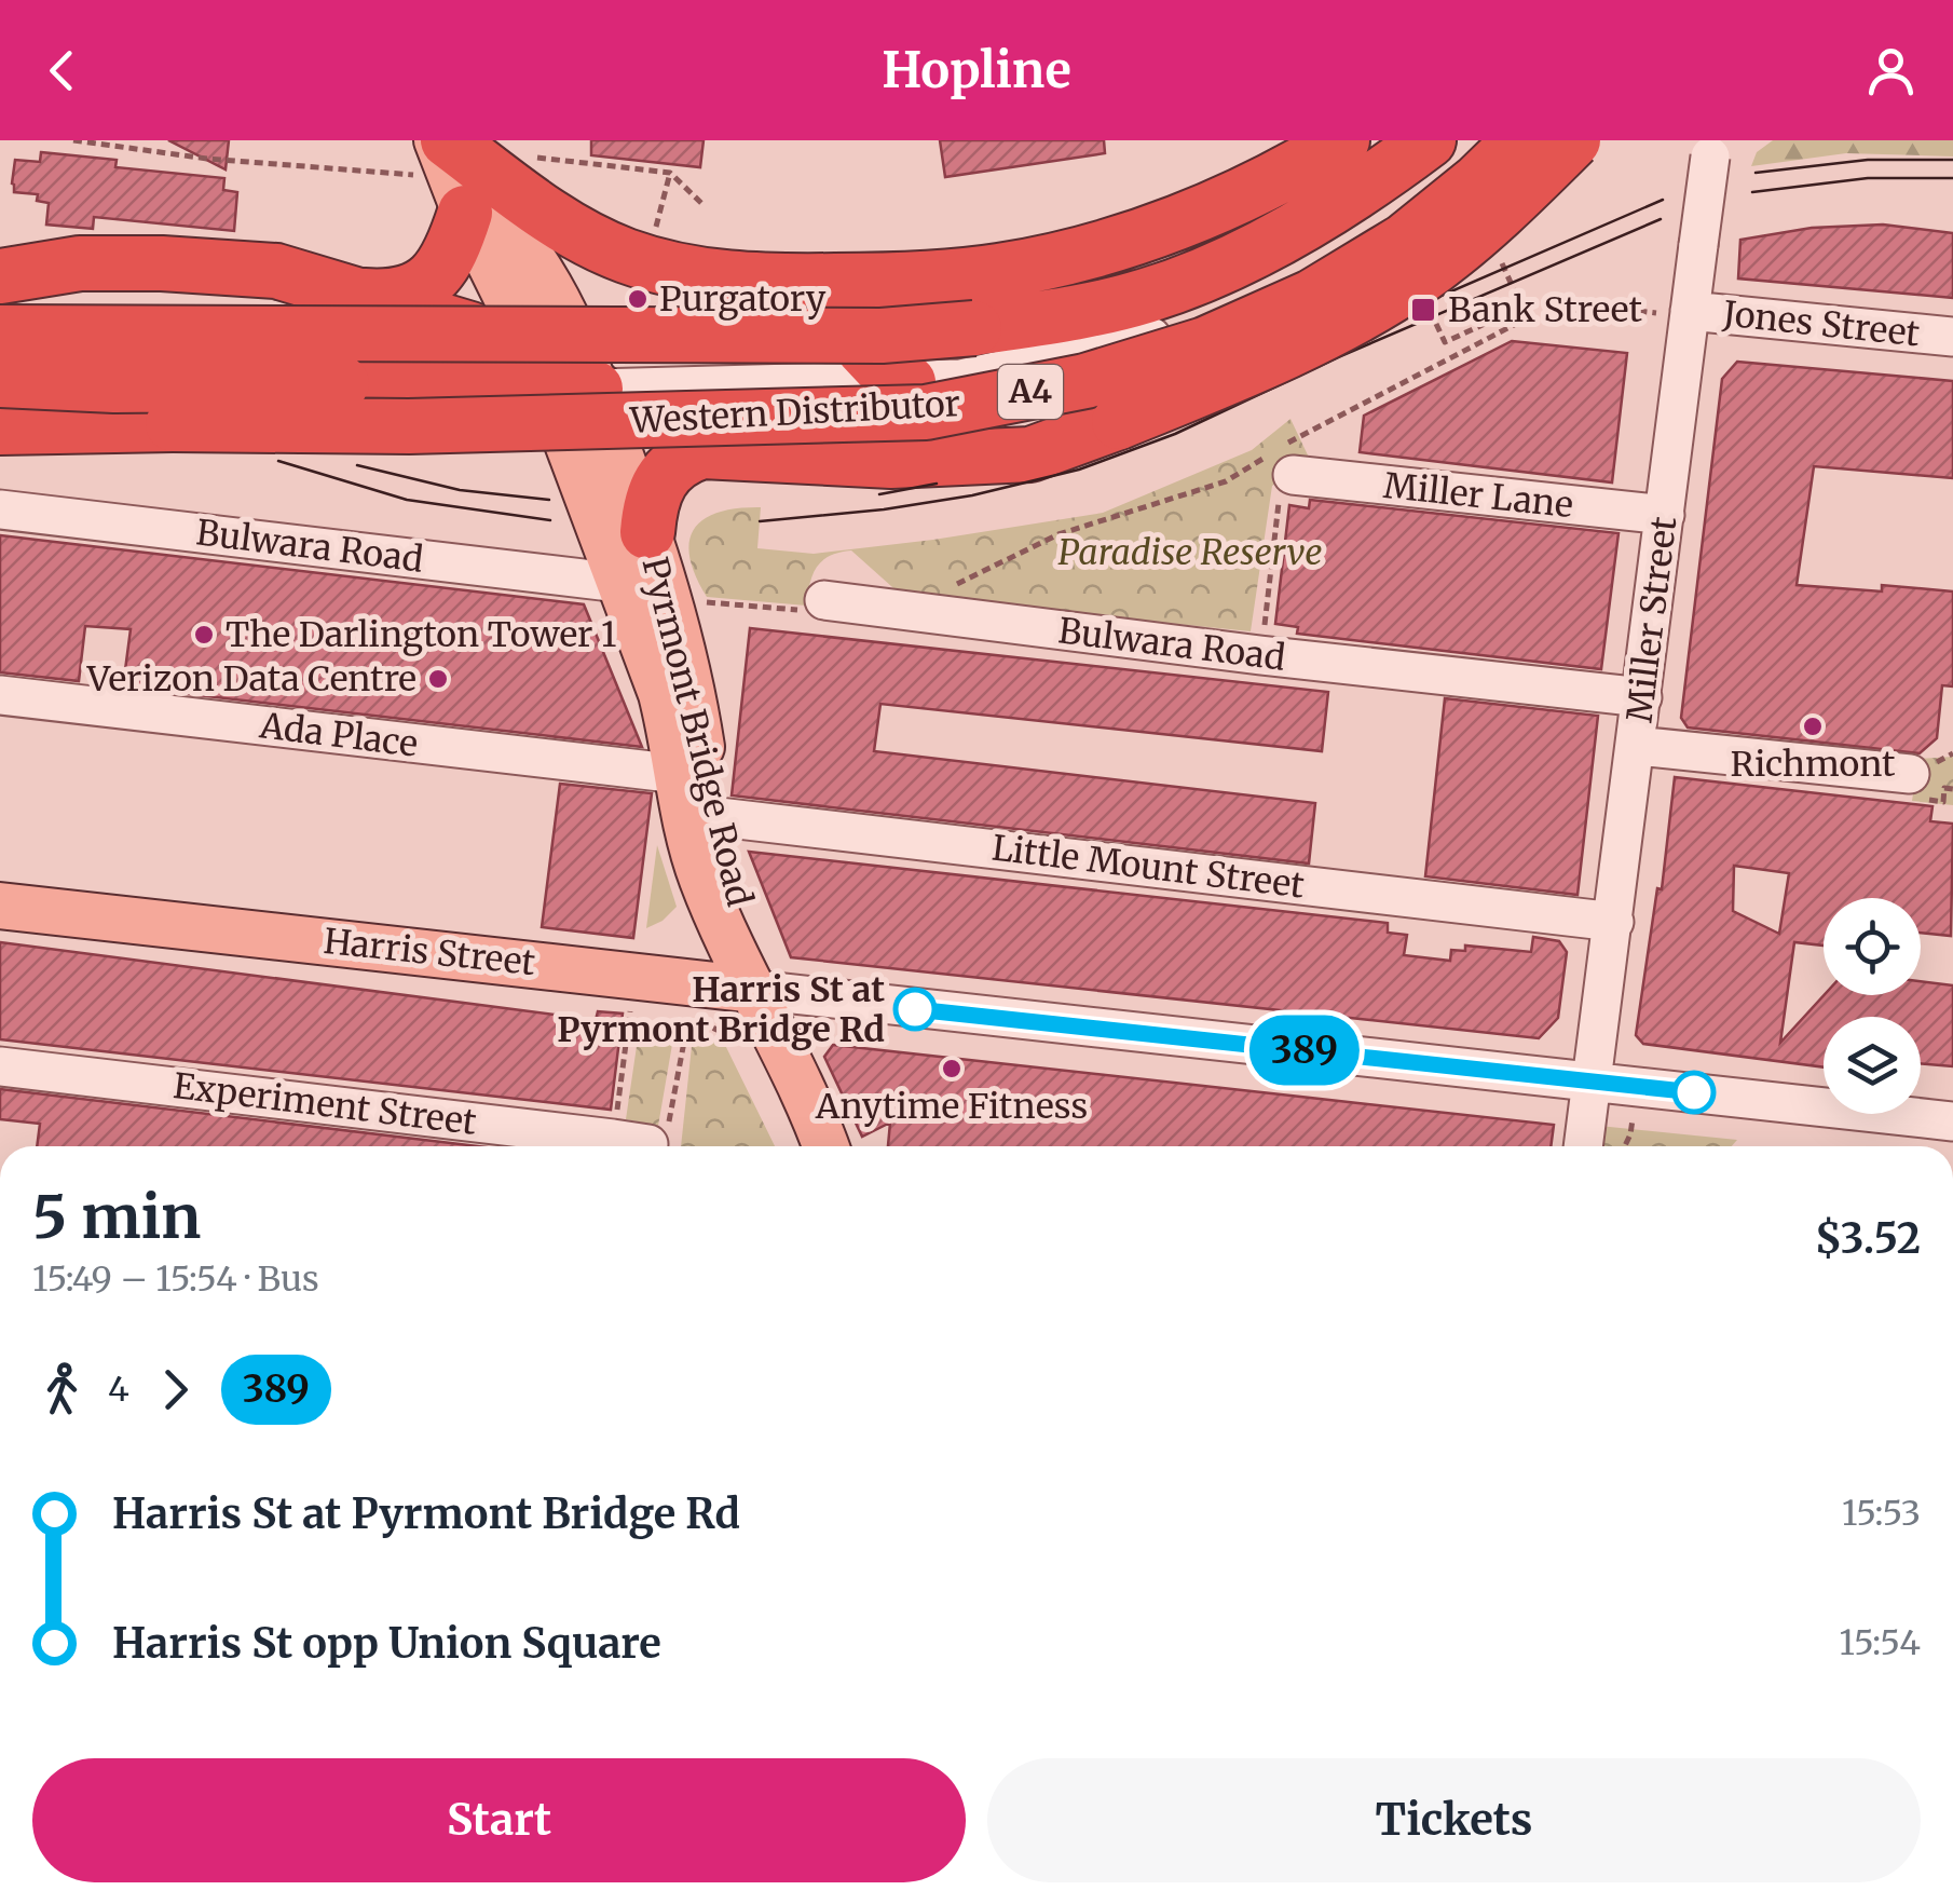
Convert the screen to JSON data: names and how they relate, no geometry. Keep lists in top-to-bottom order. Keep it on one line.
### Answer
{"streets":{"highway":["A4","Western Distributor"],"main road":["Pyrmont Bridge Road","Harris Street"],"street":["Jones Street","Miller Lane","Bulwara Road","Miller Street","Ada Place","Little Mount Street","Experiment Street"]},"crossings":[["Jones Street","Miller Street"],["Miller Lane","Miller Street"],["Bulwara Road","Miller Street"],["Bulwara Road","Pyrmont Bridge Road"],["Miller Street","Little Mount Street"],["Miller Street","Harris Street"],["Pyrmont Bridge Road","Ada Place"],["Pyrmont Bridge Road","Little Mount Street"],["Pyrmont Bridge Road","Harris Street"],["Ada Place","Little Mount Street"]],"parks":["Paradise Reserve"],"places":{"other":["Purgatory","The Darlington Tower 1","Verizon Data Centre","Richmont","Harris St at Pyrmont Bridge Rd","Anytime Fitness"],"transit":["Bank Street"]},"lines":["bus line 389"],"page":{"header":"Hopline","on_map":"389","heading":["5 min","15:49 – 15:54 · Bus","$3.52"],"legs":["4","389"],"list":[{"name":"Harris St at Pyrmont Bridge Rd","value":"15:53"},{"name":"Harris St opp Union Square","value":"15:54"}],"buttons":["Start","Tickets"]}}
